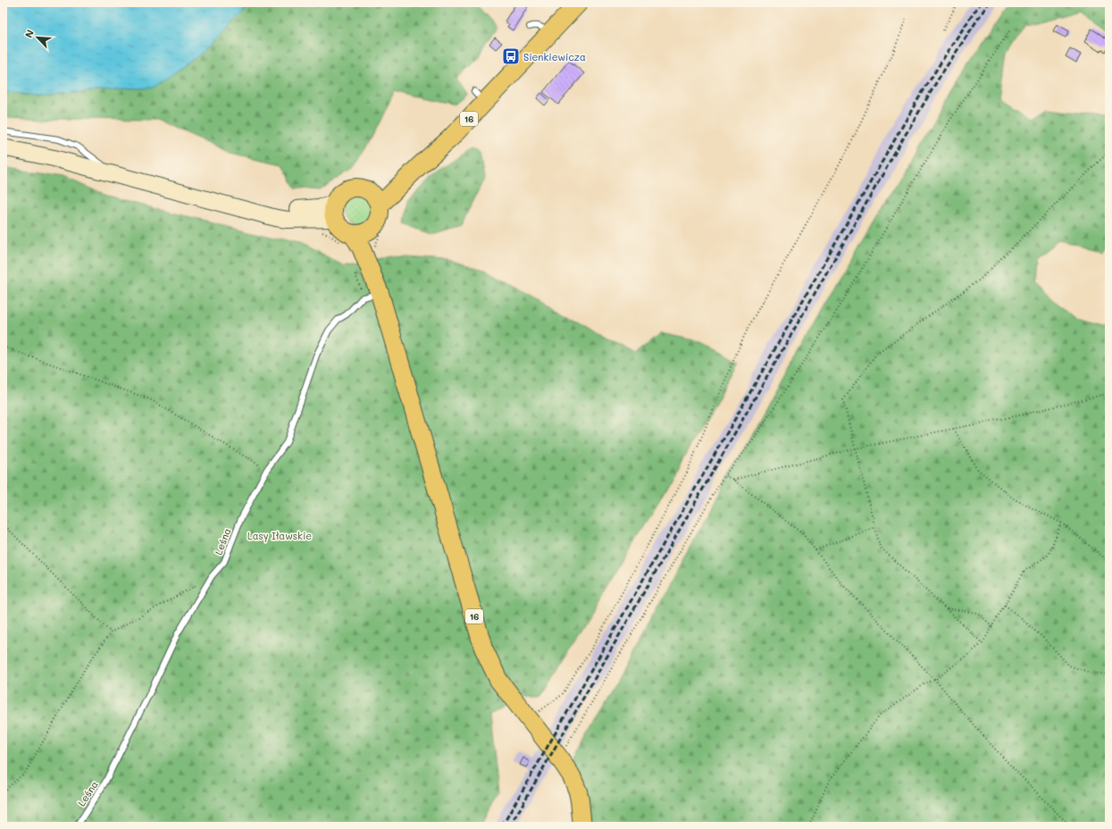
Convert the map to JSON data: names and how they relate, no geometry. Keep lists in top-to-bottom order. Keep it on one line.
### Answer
{"streets":{"main road":["16"],"lane":["Leśna"]},"crossings":[["16","Leśna"]],"parks":["Lasy Iławskie"],"places":{"bus stop":["Sienkiewicza"]},"north":"top left"}
